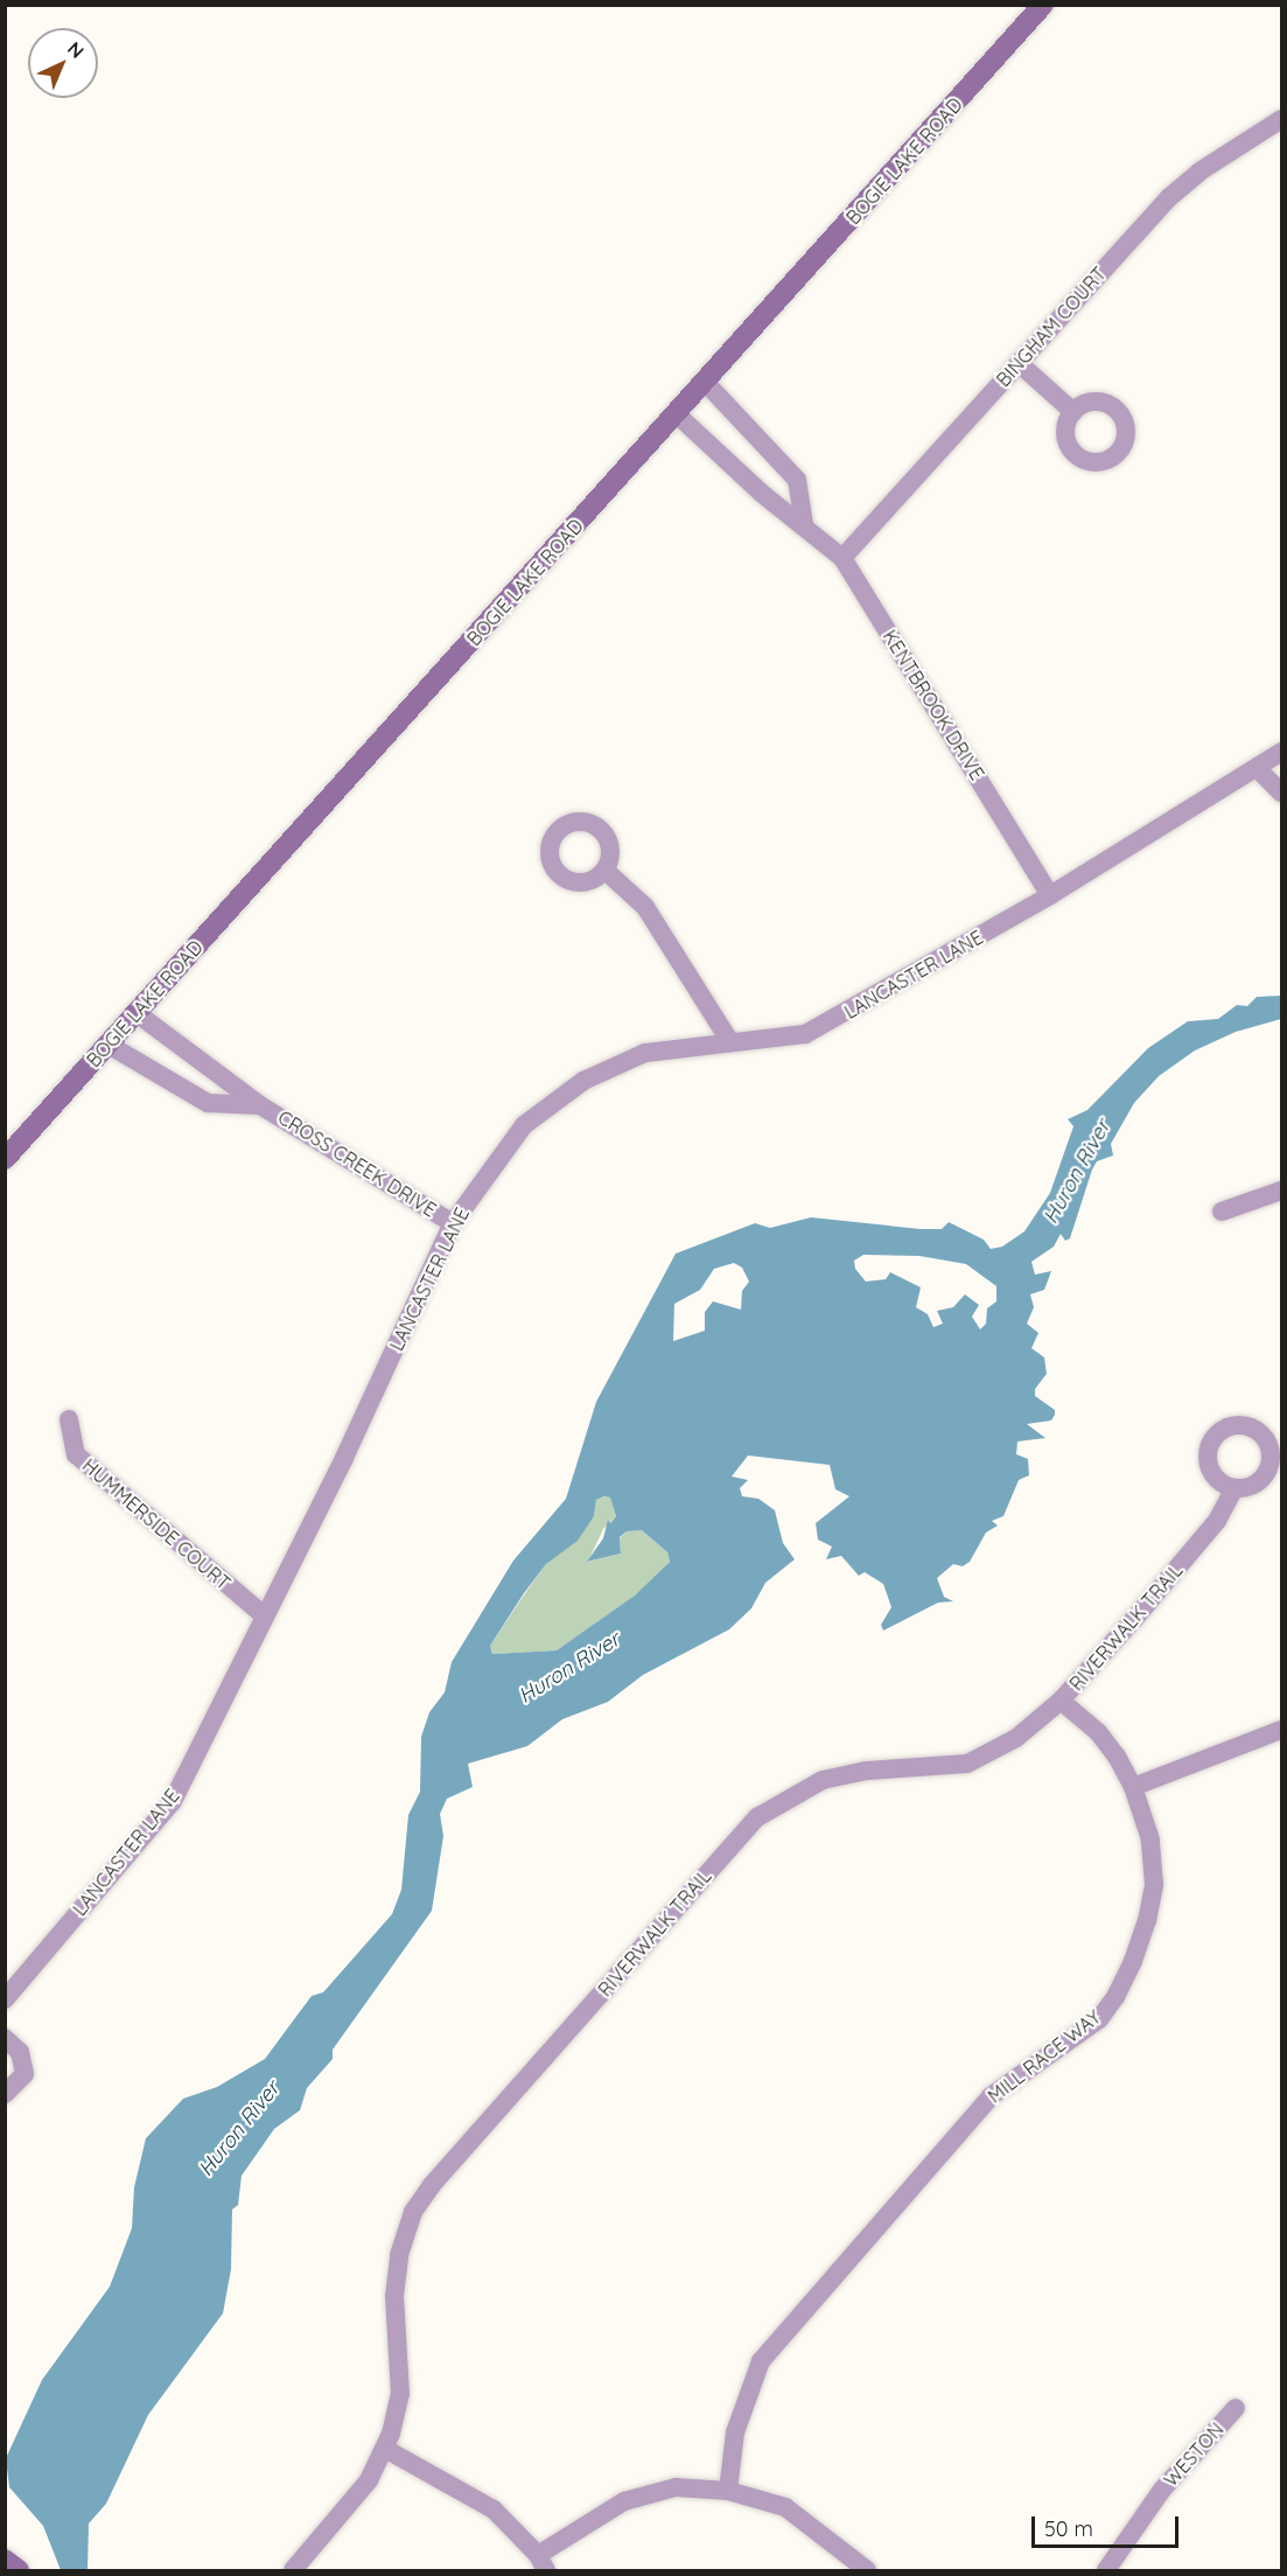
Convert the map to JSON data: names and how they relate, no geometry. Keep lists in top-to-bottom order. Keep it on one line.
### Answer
{"streets":{"main road":["BOGIE LAKE ROAD"],"street":["BINGHAM COURT","KENTBROOK DRIVE","LANCASTER LANE","CROSS CREEK DRIVE","HUMMERSIDE COURT","RIVERWALK TRAIL","MILL RACE WAY","WESTON"]},"crossings":[["BOGIE LAKE ROAD","KENTBROOK DRIVE"],["BOGIE LAKE ROAD","CROSS CREEK DRIVE"],["BINGHAM COURT","KENTBROOK DRIVE"],["KENTBROOK DRIVE","LANCASTER LANE"],["LANCASTER LANE","CROSS CREEK DRIVE"],["LANCASTER LANE","HUMMERSIDE COURT"],["RIVERWALK TRAIL","MILL RACE WAY"]],"water":["Huron River"],"scale_bar":"50 m","north":"top right"}
